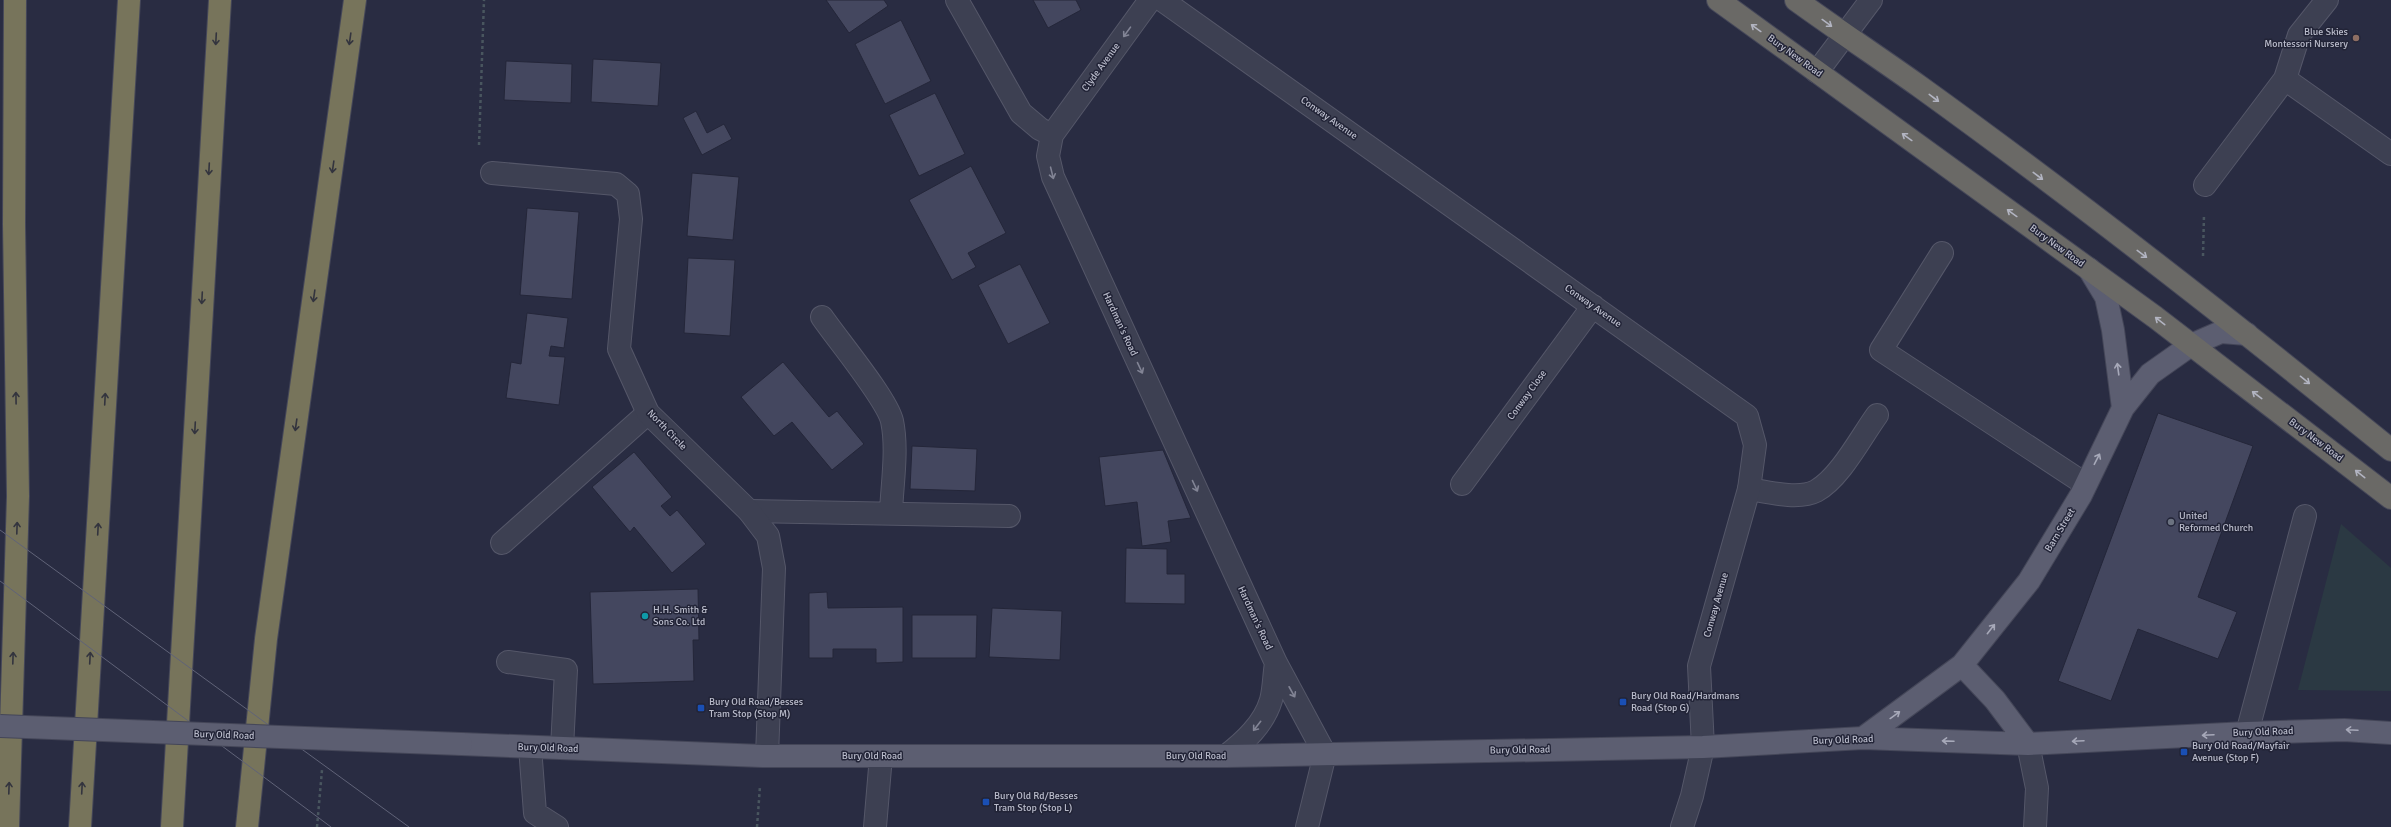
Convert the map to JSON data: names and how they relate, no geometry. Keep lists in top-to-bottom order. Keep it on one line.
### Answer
{"streets":{"highway":["Bury New Road"],"main road":["Barn Street","Bury Old Road"],"street":["Clyde Avenue","Conway Avenue","Hardman's Road","Conway Close","North Circle"]},"crossings":[["Bury New Road","Barn Street"],["Clyde Avenue","Hardman's Road"],["Conway Avenue","Conway Close"],["Conway Avenue","Bury Old Road"],["Hardman's Road","Bury Old Road"],["North Circle","Bury Old Road"],["Barn Street","Bury Old Road"]],"one_way":["Clyde Avenue","Hardman's Road","Barn Street"],"places":{"other":["Blue Skies Montessori Nursery","United Reformed Church","H.H. Smith & Sons Co. Ltd"],"transit":["Bury Old Road/Hardmans Road (Stop G)","Bury Old Road/Besses Tram Stop (Stop M)","Bury Old Road/Mayfair Avenue (Stop F)","Bury Old Rd/Besses Tram Stop (Stop L)"]}}
